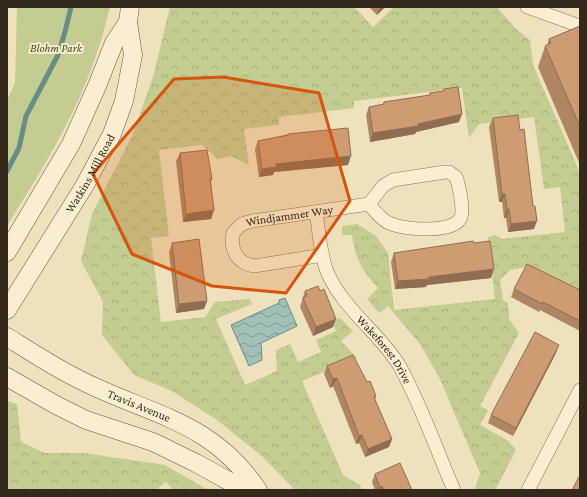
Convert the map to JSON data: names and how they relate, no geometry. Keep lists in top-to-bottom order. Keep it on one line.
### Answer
{"streets":{"street":["Watkins Mill Road","Windjammer Way","Wakeforest Drive","Travis Avenue"]},"crossings":[["Windjammer Way","Wakeforest Drive"]],"parks":["Blohm Park"]}
